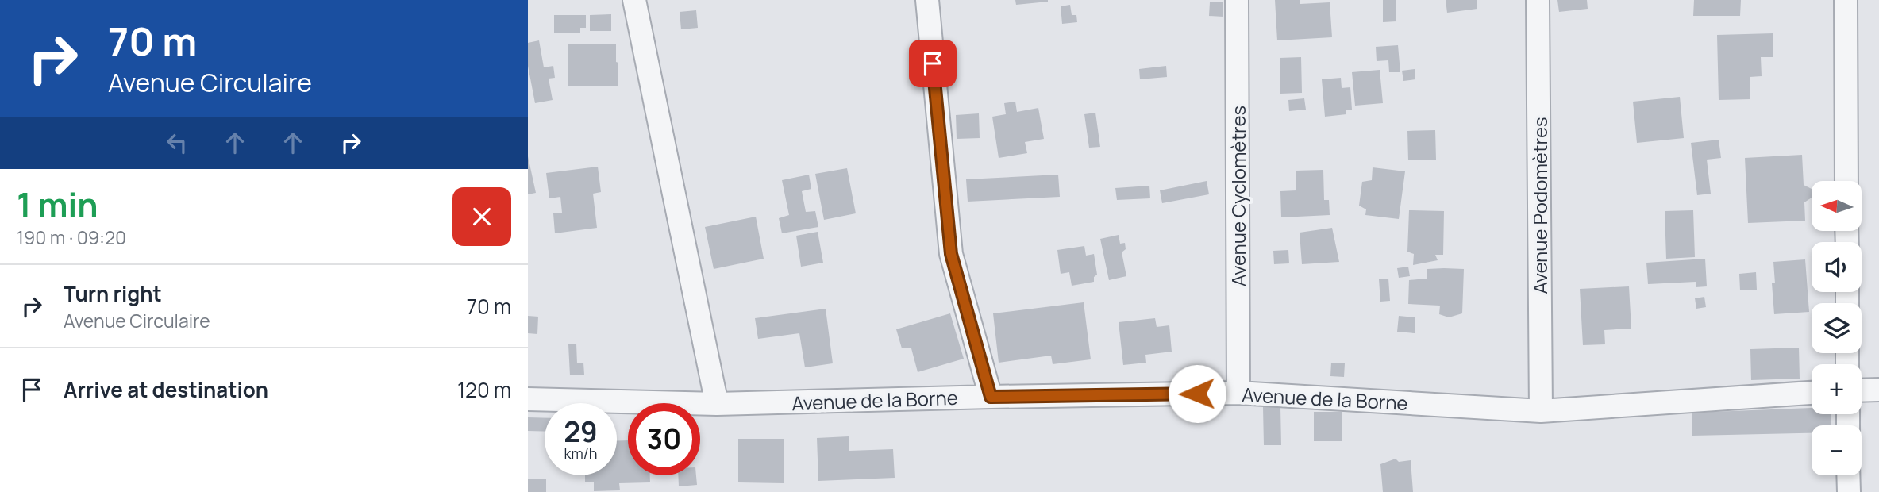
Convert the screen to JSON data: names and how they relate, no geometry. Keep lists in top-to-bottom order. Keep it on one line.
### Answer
{"streets":{"street":["Avenue Cyclomètres","Avenue Podomètres","Avenue de la Borne"]},"crossings":[["Avenue Cyclomètres","Avenue de la Borne"],["Avenue Podomètres","Avenue de la Borne"]],"north":"left","page":{"turn":["70 m","Avenue Circulaire"],"heading":["1 min","190 m · 09:20"],"map_buttons":["+","−"],"list":[{"name":"Turn right","note":"Avenue Circulaire","value":"70 m"},{"name":"Arrive at destination","value":"120 m"}],"speed":"29 km/h","limit":"30"}}
